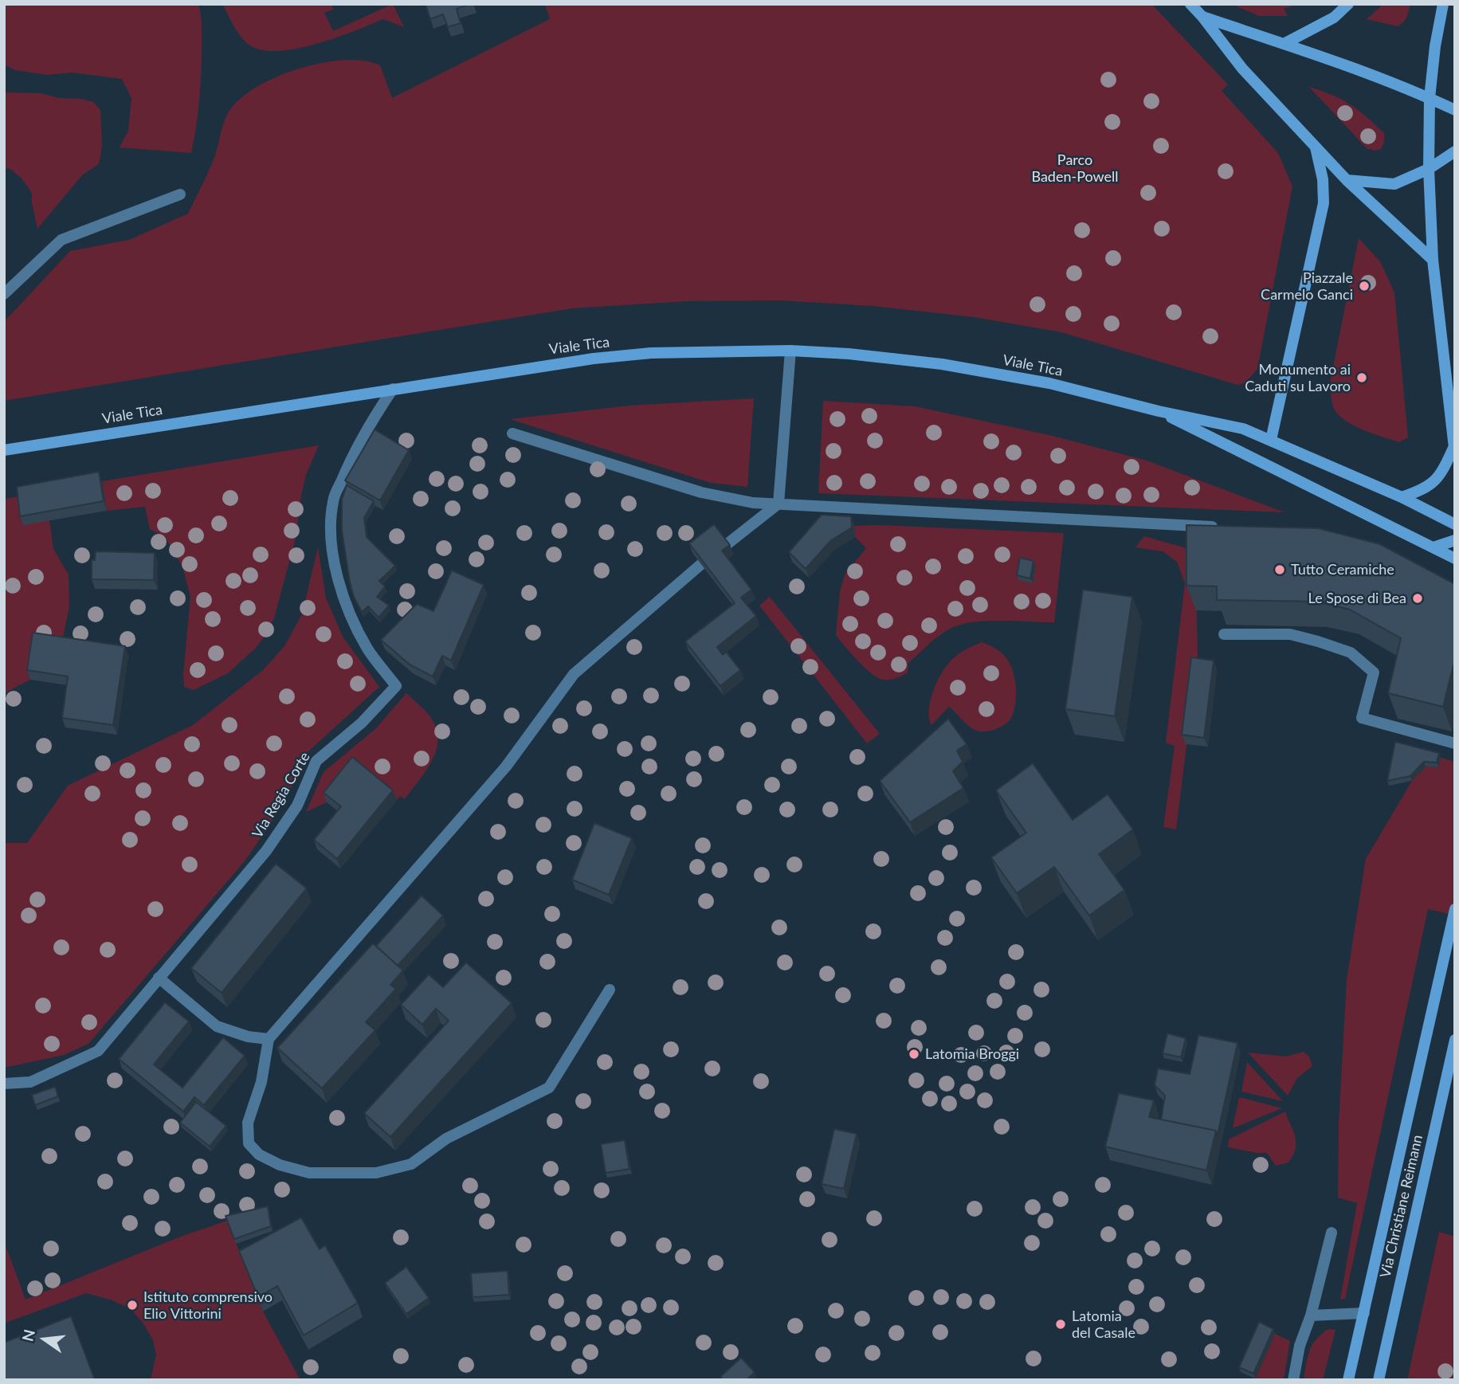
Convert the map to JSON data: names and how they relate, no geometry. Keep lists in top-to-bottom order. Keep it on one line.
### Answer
{"streets":{"street":["Viale Tica","Via Regia Corte","Via Christiane Reimann"]},"crossings":[["Viale Tica","Via Regia Corte"]],"parks":["Parco Baden-Powell"],"places":["Piazzale Carmelo Ganci","Monumento ai Caduti su Lavoro","Tutto Ceramiche","Le Spose di Bea","Latomia Broggi","Istituto comprensivo Elio Vittorini","Latomia del Casale"],"north":"left"}
